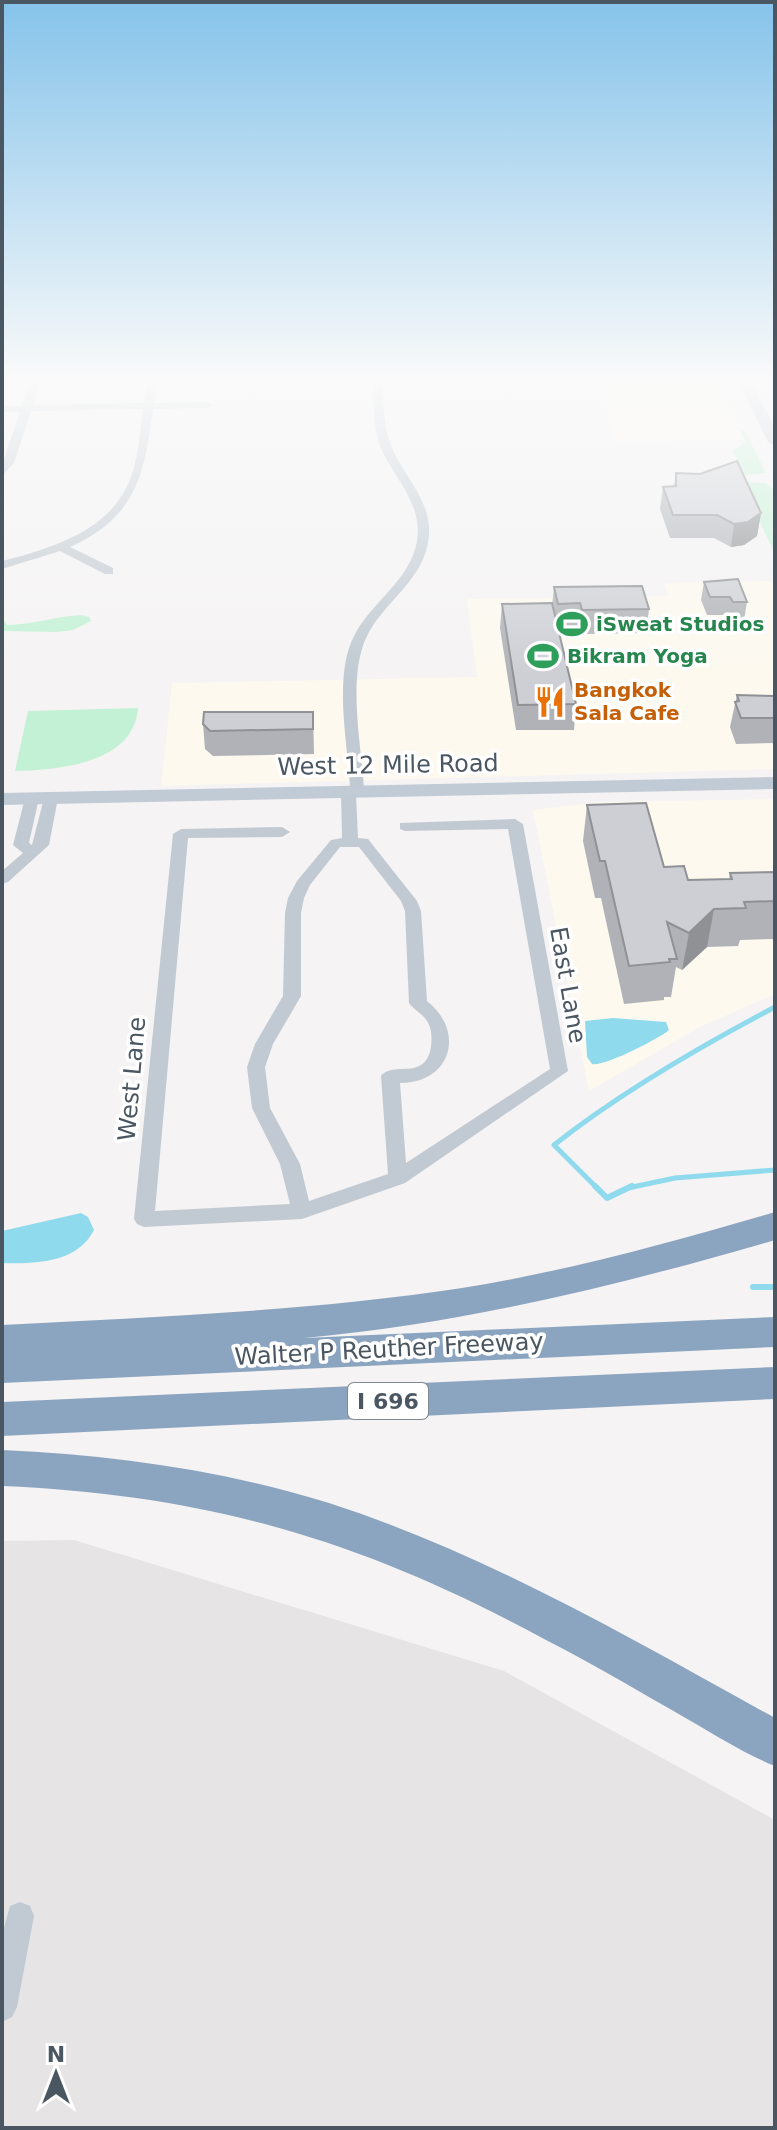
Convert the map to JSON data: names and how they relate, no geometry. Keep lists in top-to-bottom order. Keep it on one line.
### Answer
{"streets":{"highway":["Walter P Reuther Freeway","I 696"],"main road":["West 12 Mile Road"],"street":["East Lane","West Lane"]},"crossings":[["East Lane","West Lane"]],"places":{"sports":["iSweat Studios","Bikram Yoga"],"restaurant":["Bangkok Sala Cafe"]},"north":"top"}
